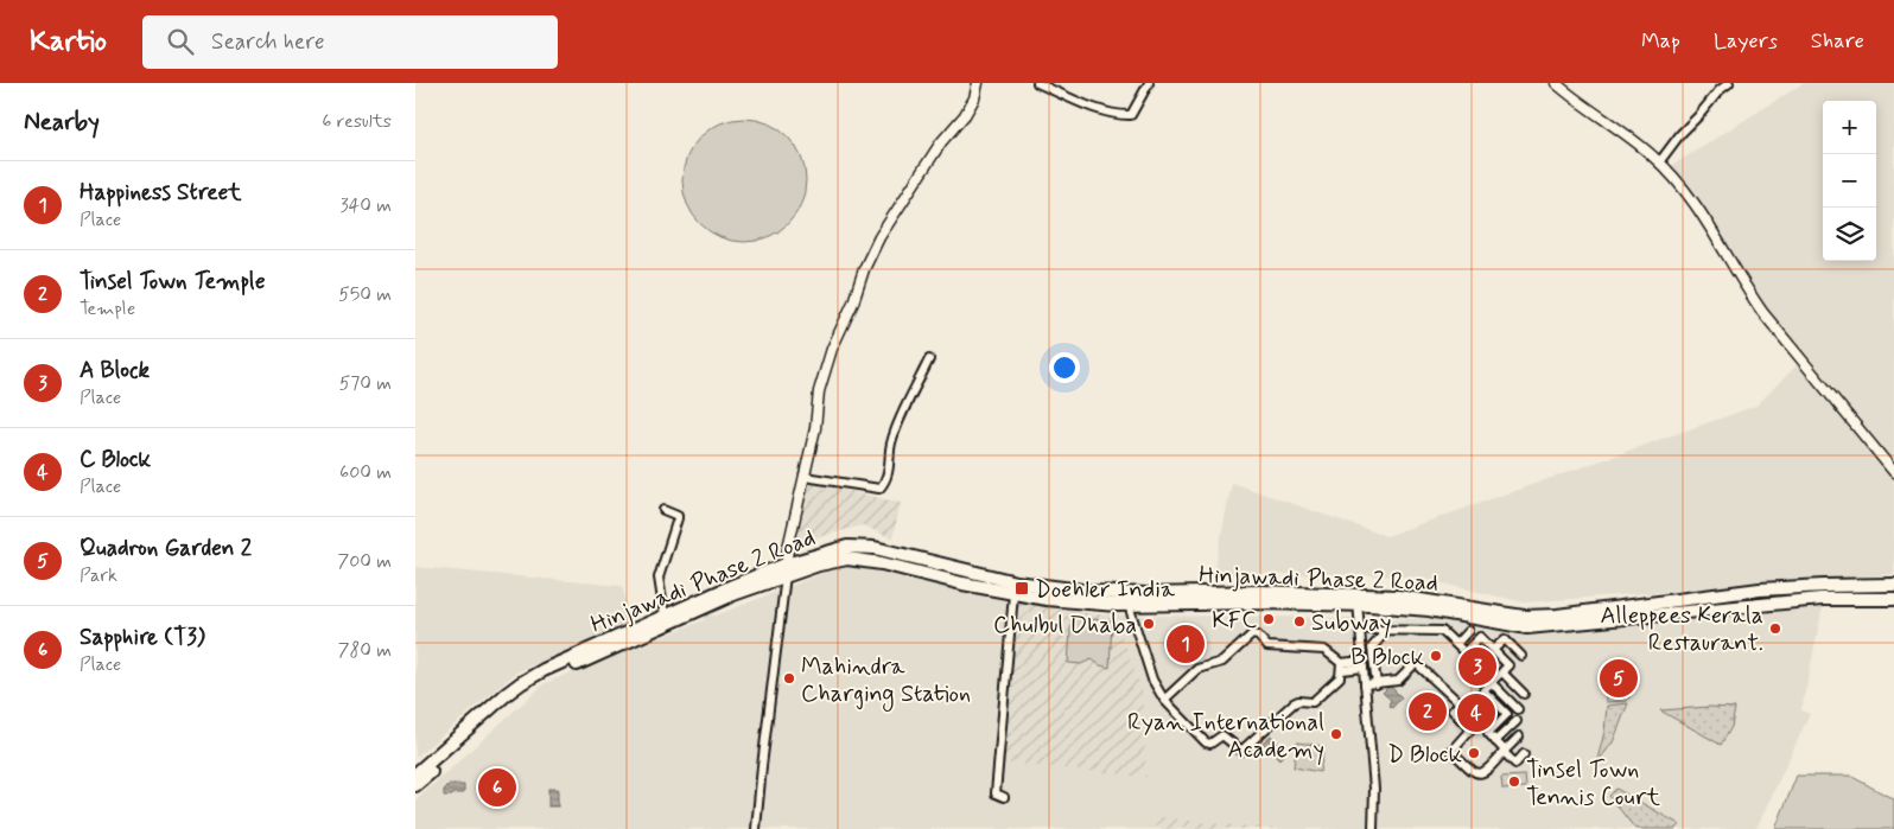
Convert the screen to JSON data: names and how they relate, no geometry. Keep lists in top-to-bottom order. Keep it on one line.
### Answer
{"streets":{"main road":["Hinjawadi Phase 2 Road"]},"places":{"transit":["Doehler India"],"other":["KFC","Subway","Chulbul Dhaba","Alleppees Kerala Restaurant.","B Block","Mahindra Charging Station","Ryan International Academy","D Block","Tinsel Town Tennis Court"]},"page":{"header":"Kartio","search":"Search here","nav":["Map","Layers","Share"],"heading":["Nearby","6 results"],"map_buttons":["+","−"],"list":[{"mark":"1","name":"Happiness Street","note":"Place","value":"340 m"},{"mark":"2","name":"Tinsel Town Temple","note":"Temple","value":"550 m"},{"mark":"3","name":"A Block","note":"Place","value":"570 m"},{"mark":"4","name":"C Block","note":"Place","value":"600 m"},{"mark":"5","name":"Quadron Garden 2","note":"Park","value":"700 m"},{"mark":"6","name":"Sapphire (T3)","note":"Place","value":"780 m"}],"pins":["1","3","5","2","4","6"]}}
